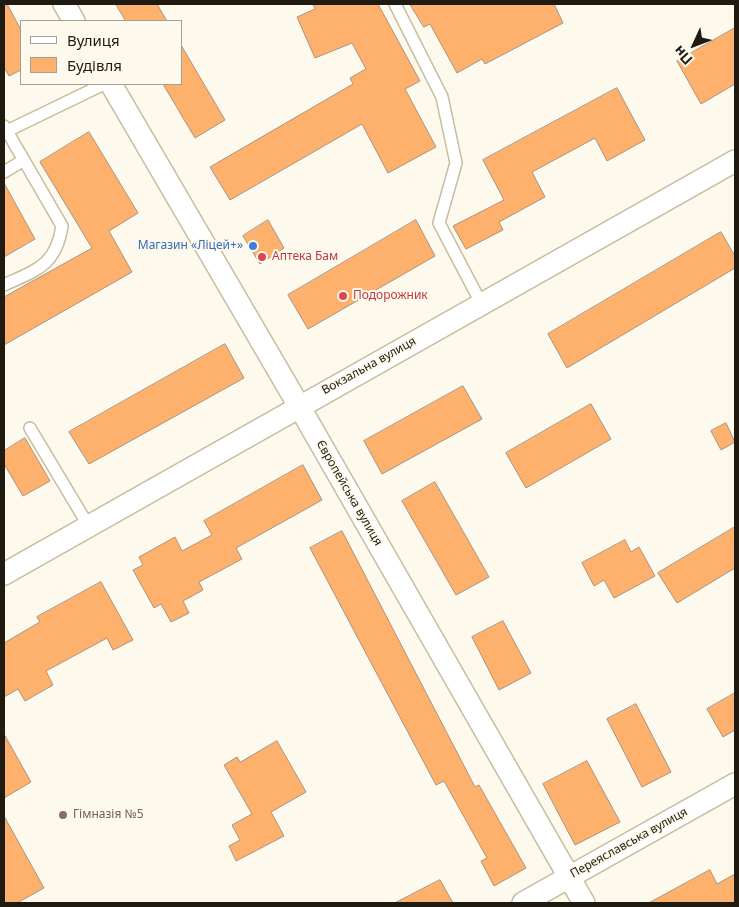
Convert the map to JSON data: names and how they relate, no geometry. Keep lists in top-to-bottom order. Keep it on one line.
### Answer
{"streets":{"street":["Вокзальна вулиця","Європейська вулиця","Переяславська вулиця"]},"crossings":[["Вокзальна вулиця","Європейська вулиця"],["Європейська вулиця","Переяславська вулиця"]],"places":["Магазин «Ліцей+»","Аптека Бам","Подорожник","Гімназія №5"],"legend":["Вулиця","Будівля"],"north":"bottom left"}
